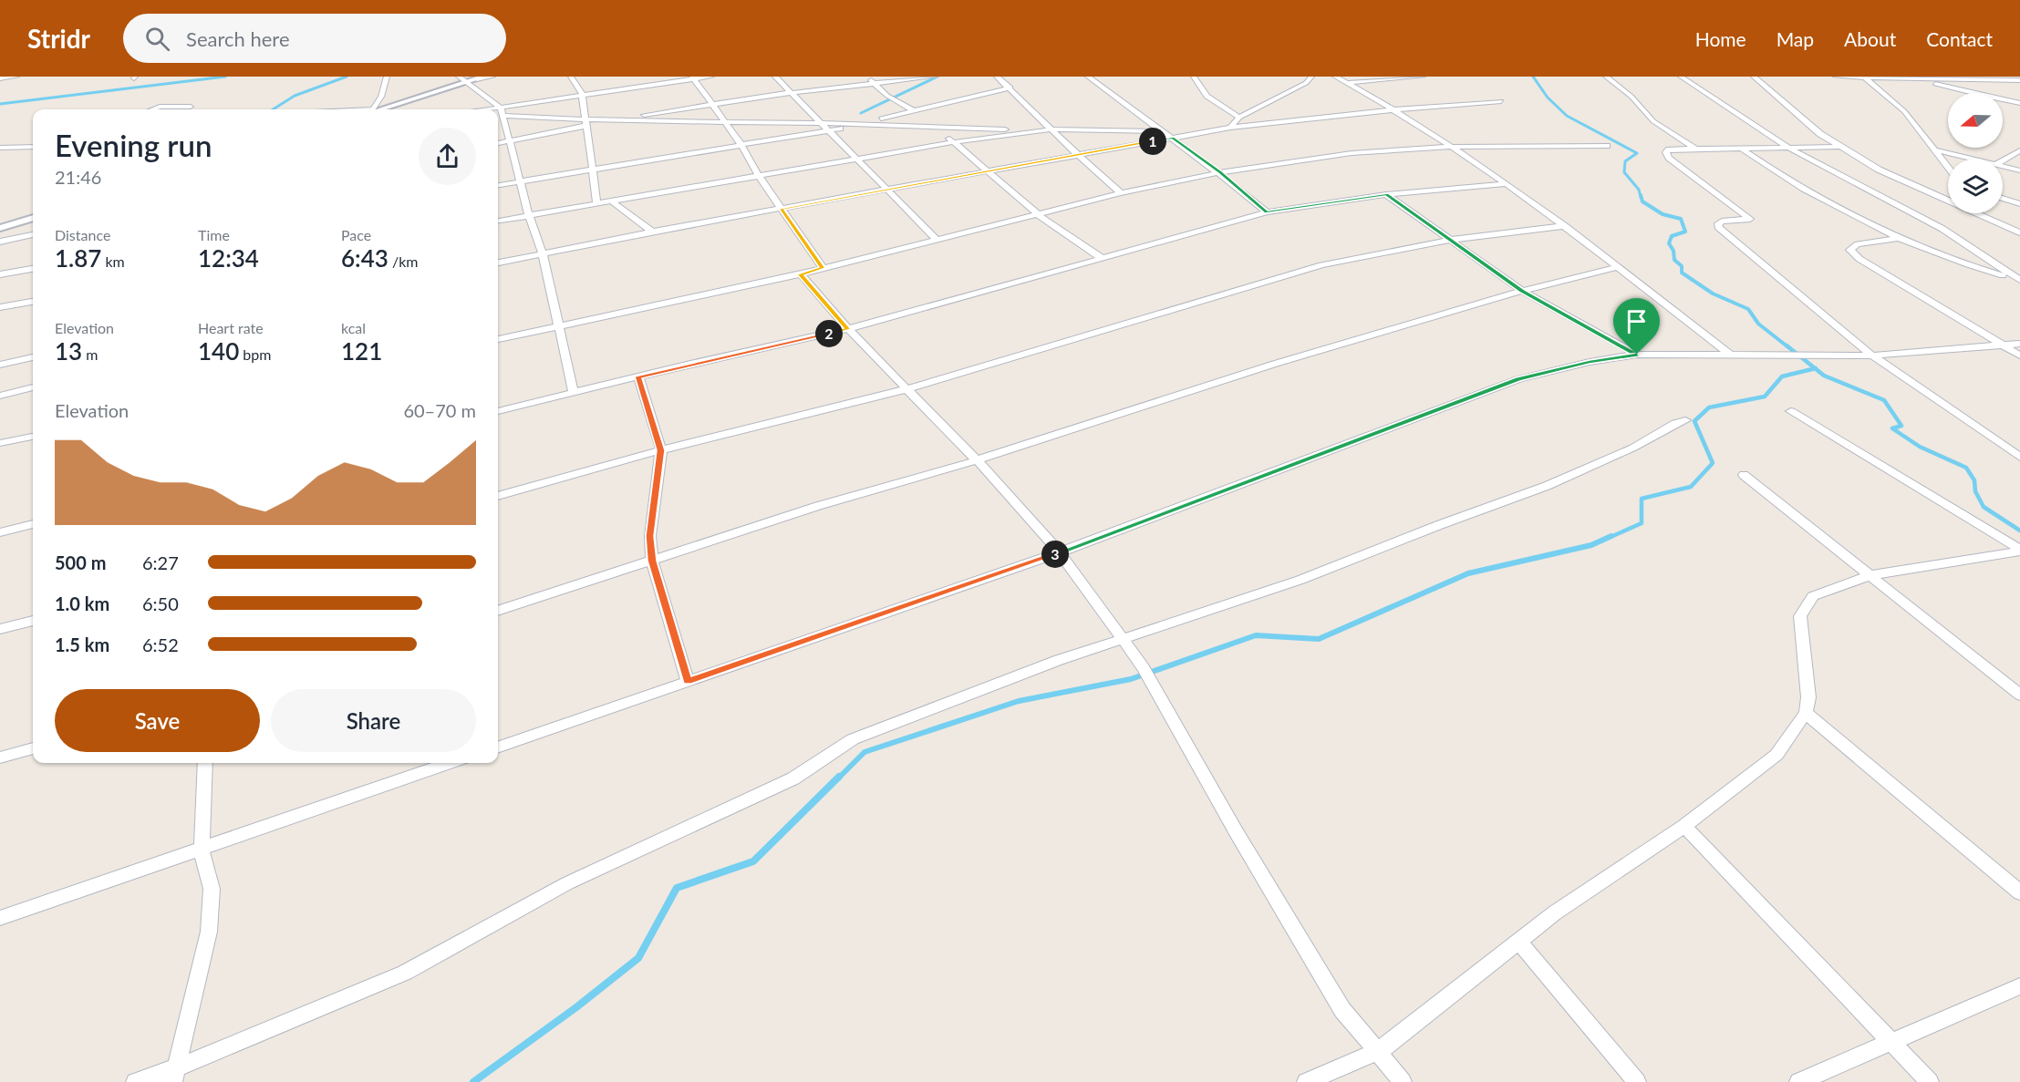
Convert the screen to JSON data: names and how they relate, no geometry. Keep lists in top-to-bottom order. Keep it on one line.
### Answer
{"north":"left","page":{"header":"Stridr","search":"Search here","nav":["Home","Map","About","Contact"],"heading":["Evening run","21:46"],"pins":["1","2","3"],"stats":[["Distance","1.87 km"],["Time","12:34"],["Pace","6:43 /km"],["Elevation","13 m"],["Heart rate","140 bpm"],["kcal","121"]],"chart":["Elevation","60–70 m"],"list":[{"name":"500 m","note":"6:27"},{"name":"1.0 km","note":"6:50"},{"name":"1.5 km","note":"6:52"}],"buttons":["Save","Share"]}}
